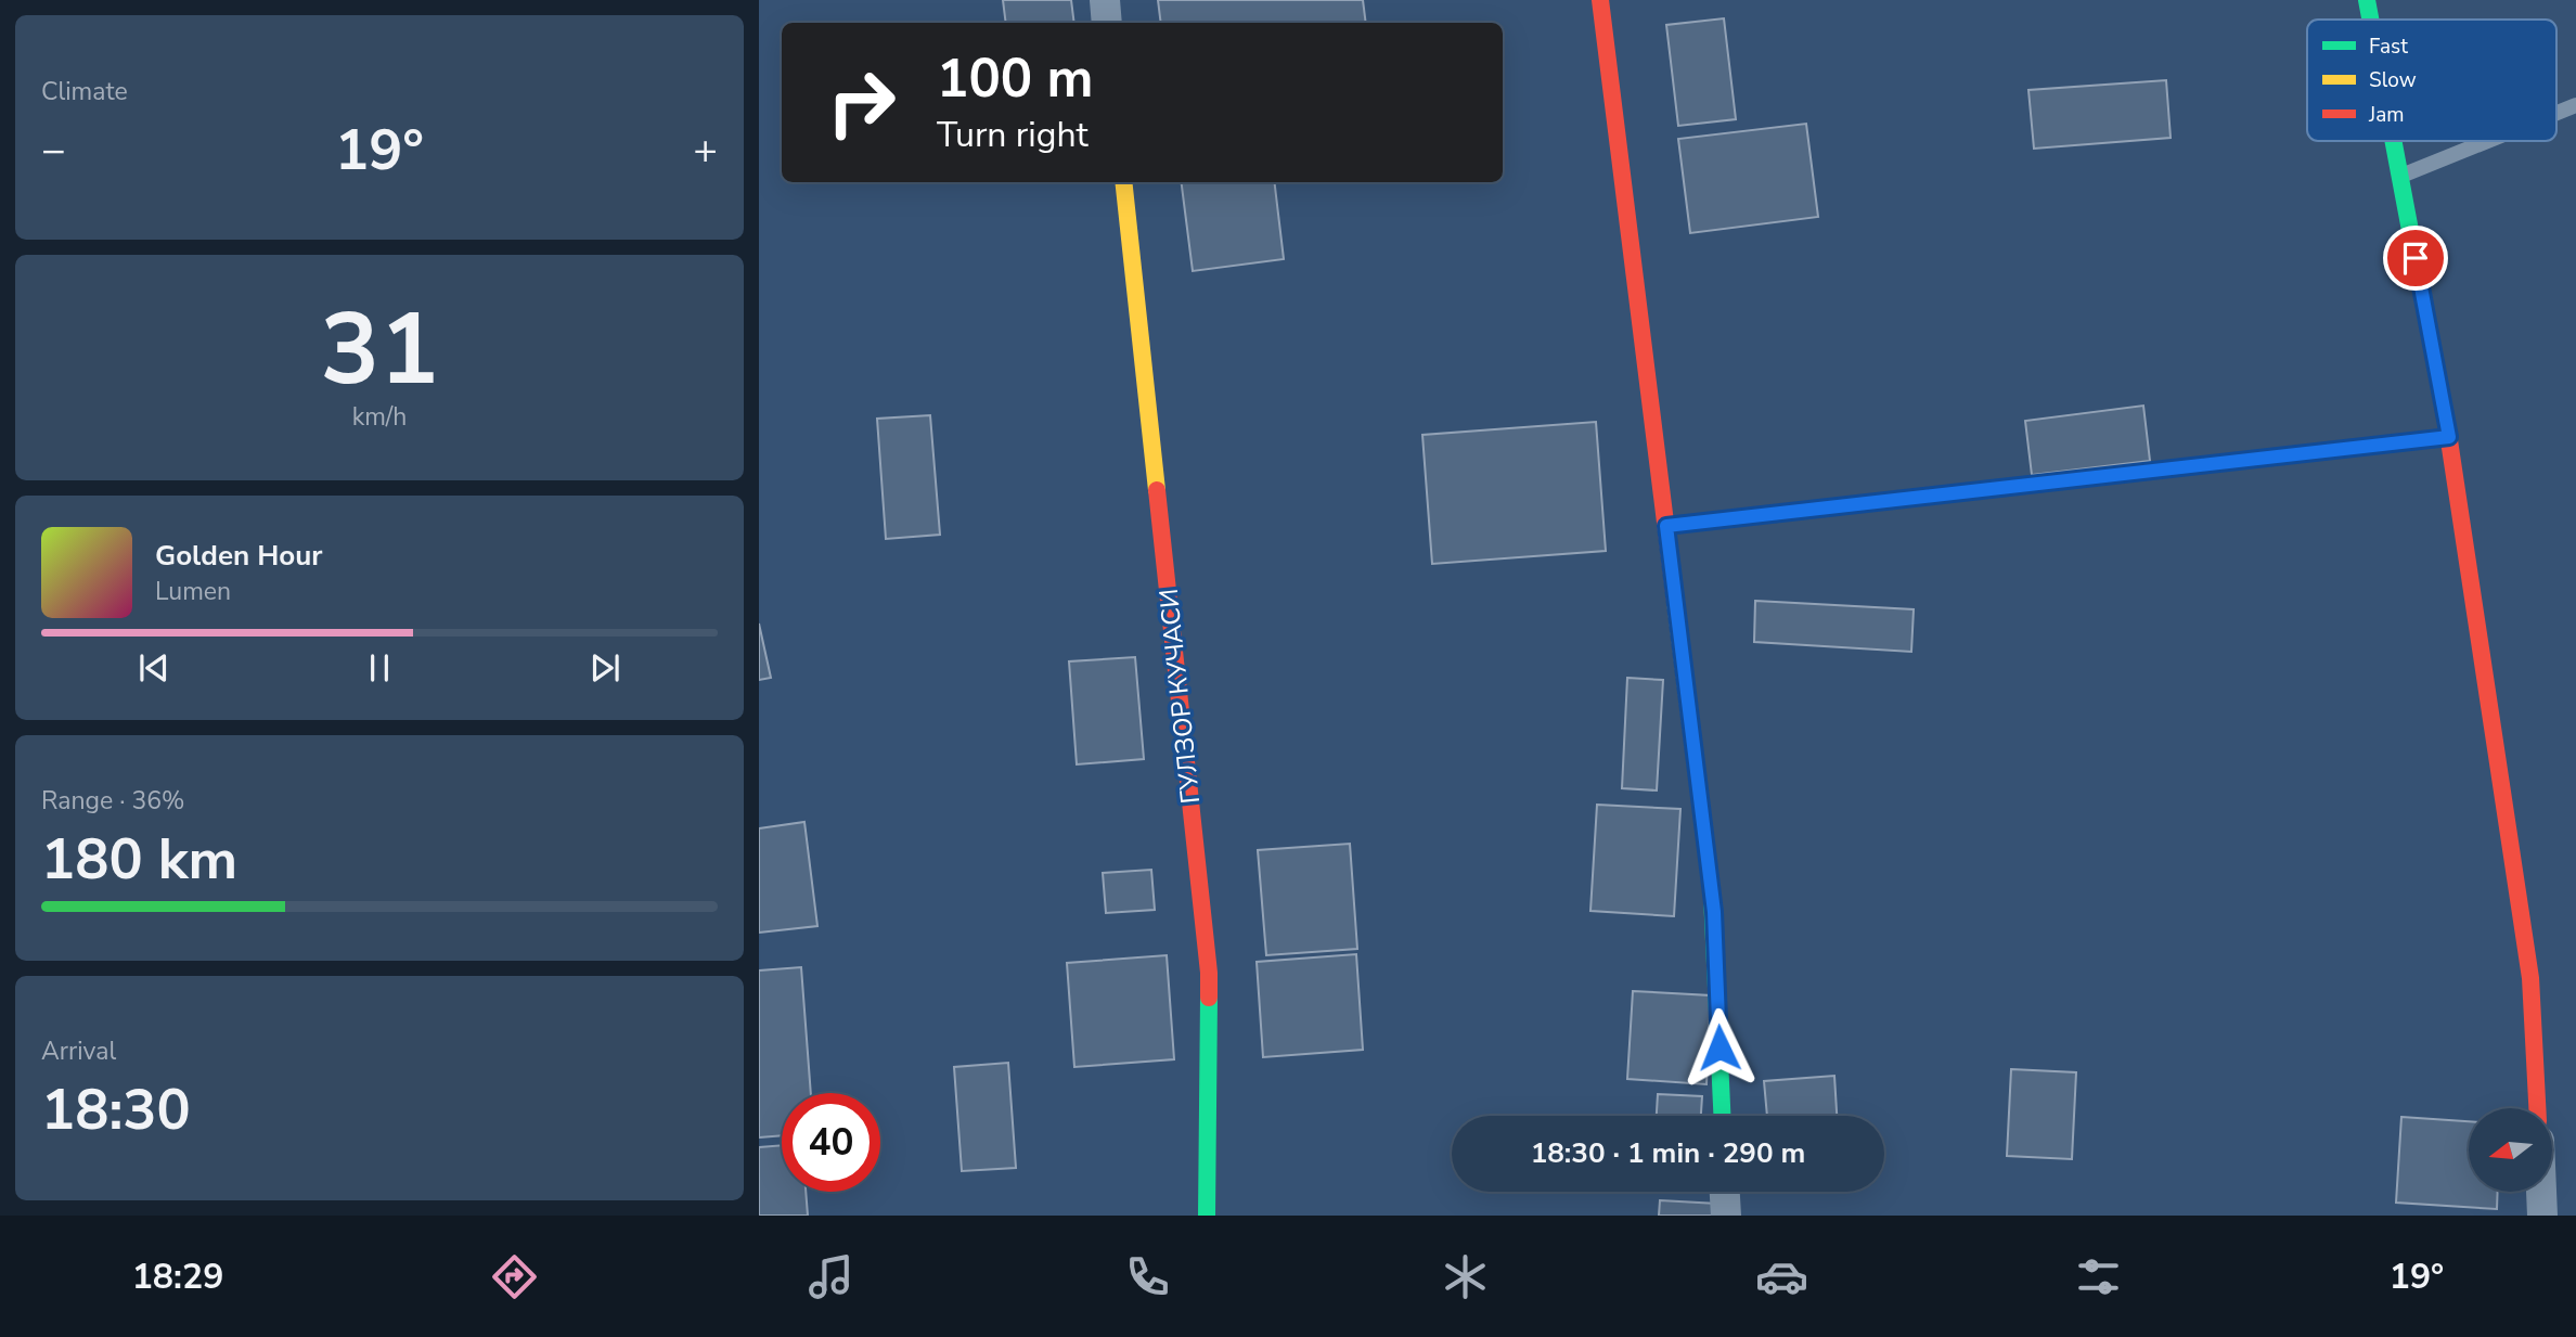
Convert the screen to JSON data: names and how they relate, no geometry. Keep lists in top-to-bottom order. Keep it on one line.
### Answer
{"streets":{"street":["ГУЛЗОР КУЧАСИ"]},"legend":["Fast","Slow","Jam"],"north":"left","page":{"tile":["Climate",["31","km/h"],["Range · 36%","180 km"],["Arrival","18:30"]],"turn":["100 m","Turn right"],"heat":["−","19°","+"],"song":["Golden Hour","Lumen"],"limit":"40","trip":"18:30 · 1 min · 290 m","tabs":["18:29","19°"]}}
